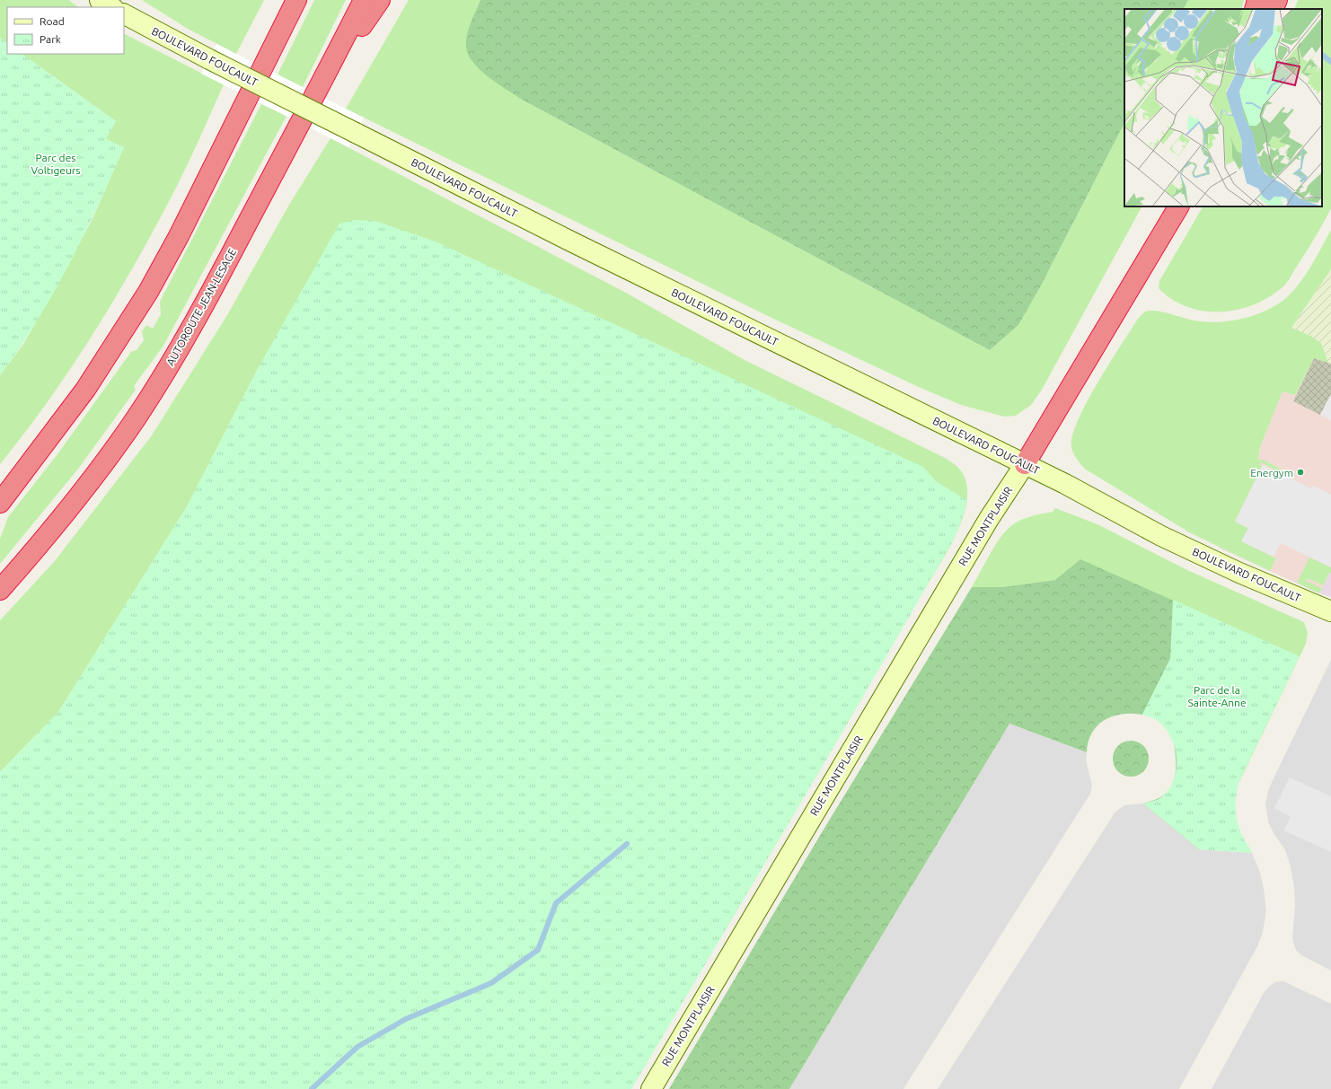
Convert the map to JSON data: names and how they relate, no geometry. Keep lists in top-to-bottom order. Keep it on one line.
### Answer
{"streets":{"highway":["AUTOROUTE JEAN-LESAGE"],"street":["BOULEVARD FOUCAULT","RUE MONTPLAISIR"]},"crossings":[["BOULEVARD FOUCAULT","RUE MONTPLAISIR"]],"parks":["Parc des Voltigeurs","Parc de la Sainte-Anne"],"places":["Energym"],"legend":["Road","Park"]}
